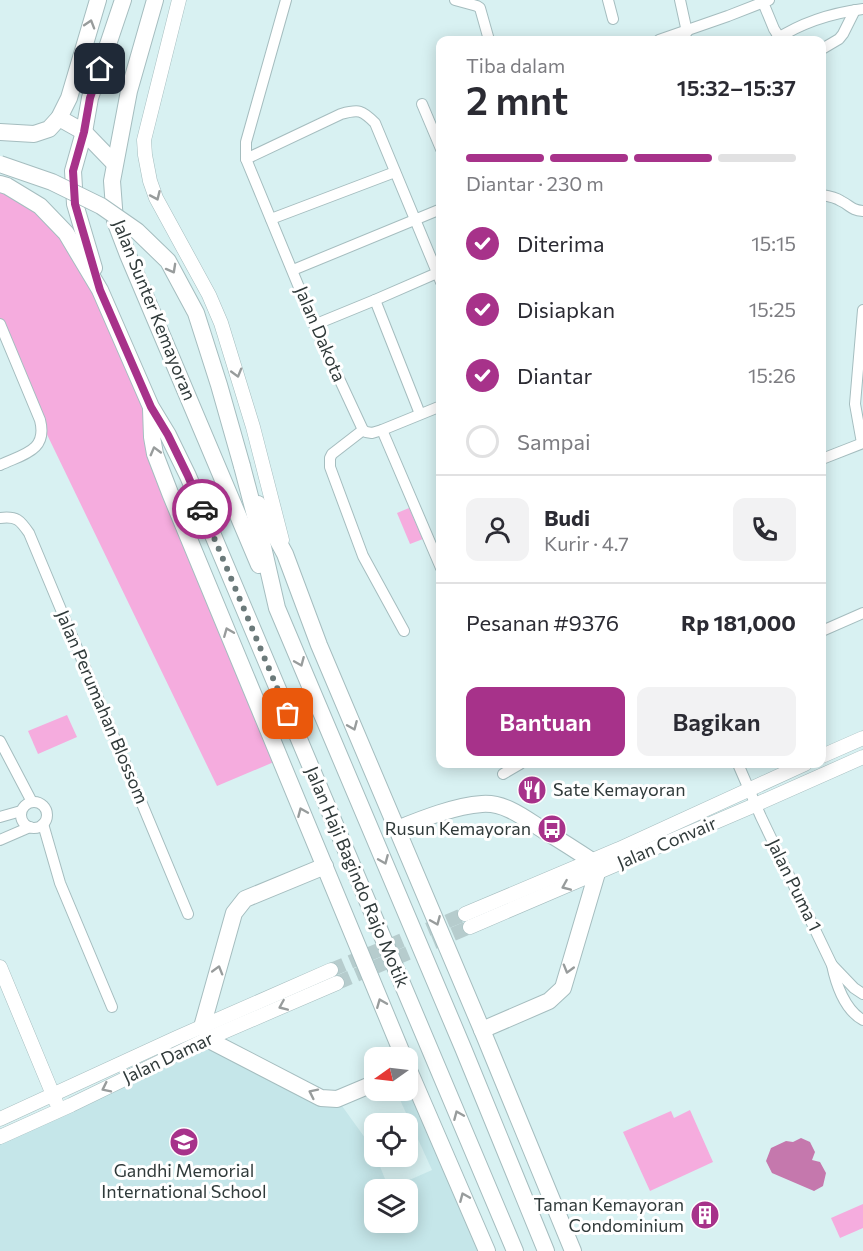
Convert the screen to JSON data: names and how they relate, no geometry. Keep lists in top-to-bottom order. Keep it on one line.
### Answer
{"streets":{"main road":["Jalan Sunter Kemayoran","Jalan Haji Bagindo Rajo Motik"],"street":["Jalan Dakota","Jalan Perumahan Blossom","Jalan Convair","Jalan Puma 1","Jalan Damar"]},"crossings":[["Jalan Sunter Kemayoran","Jalan Haji Bagindo Rajo Motik"],["Jalan Convair","Jalan Puma 1"]],"places":{"restaurant":["Sate Kemayoran"],"bus stop":["Rusun Kemayoran"],"school or university":["Gandhi Memorial International School"],"building":["Taman Kemayoran Condominium"]},"north":"left","page":{"heading":["2 mnt","Tiba dalam","15:32–15:37"],"panel":["Budi","Kurir · 4.7","Pesanan #9376","Rp 181,000"],"bar":"Diantar · 230 m","list":[["Diterima","15:15"],["Disiapkan","15:25"],["Diantar","15:26"],"Sampai"],"buttons":["Bantuan","Bagikan"]}}
